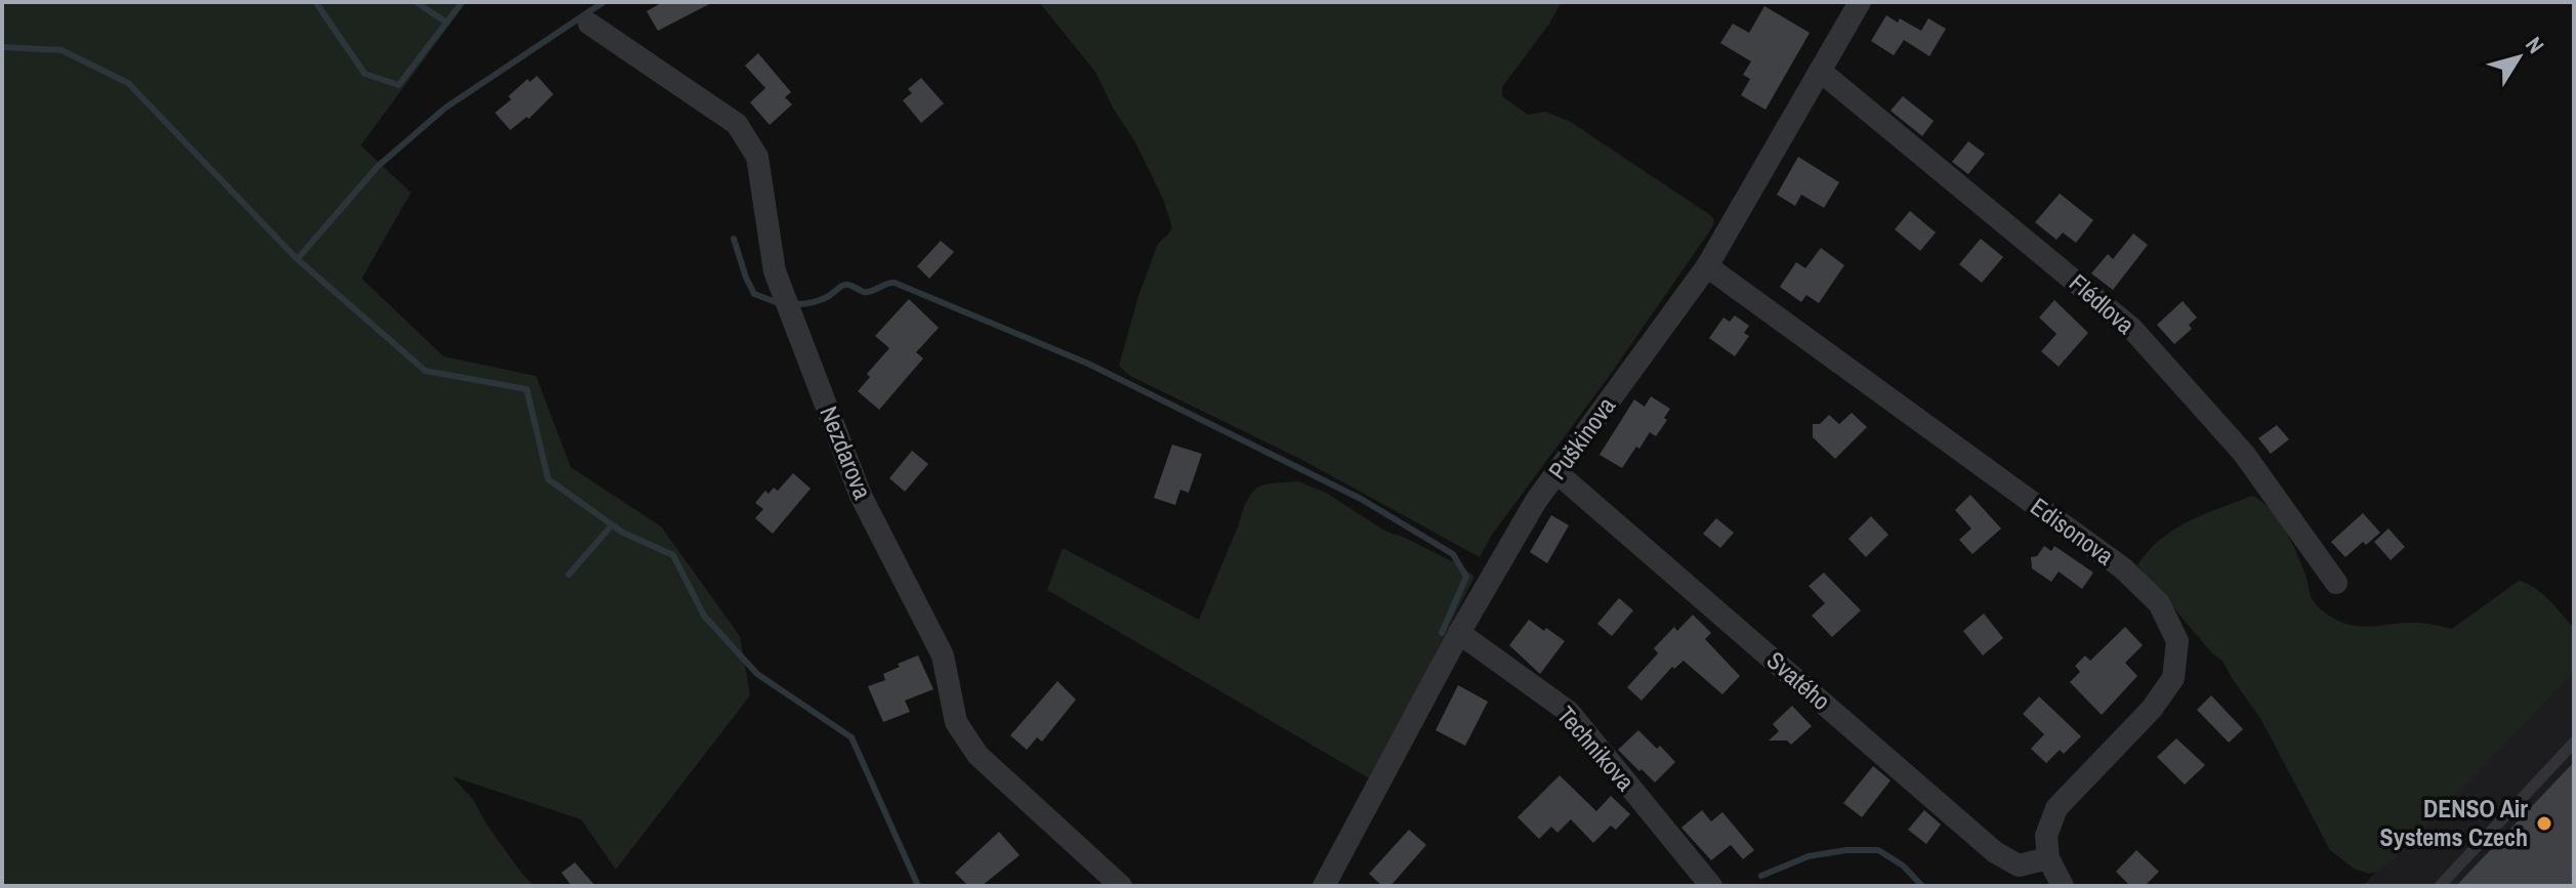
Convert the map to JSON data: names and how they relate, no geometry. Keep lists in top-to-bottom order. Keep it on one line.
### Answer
{"streets":{"street":["Flédlova","Puškinova","Nezdarova","Edisonova","Svatého","Technikova"]},"crossings":[["Flédlova","Puškinova"],["Puškinova","Edisonova"],["Puškinova","Svatého"],["Puškinova","Technikova"],["Edisonova","Svatého"]],"places":["DENSO Air Systems Czech"],"north":"top right"}
